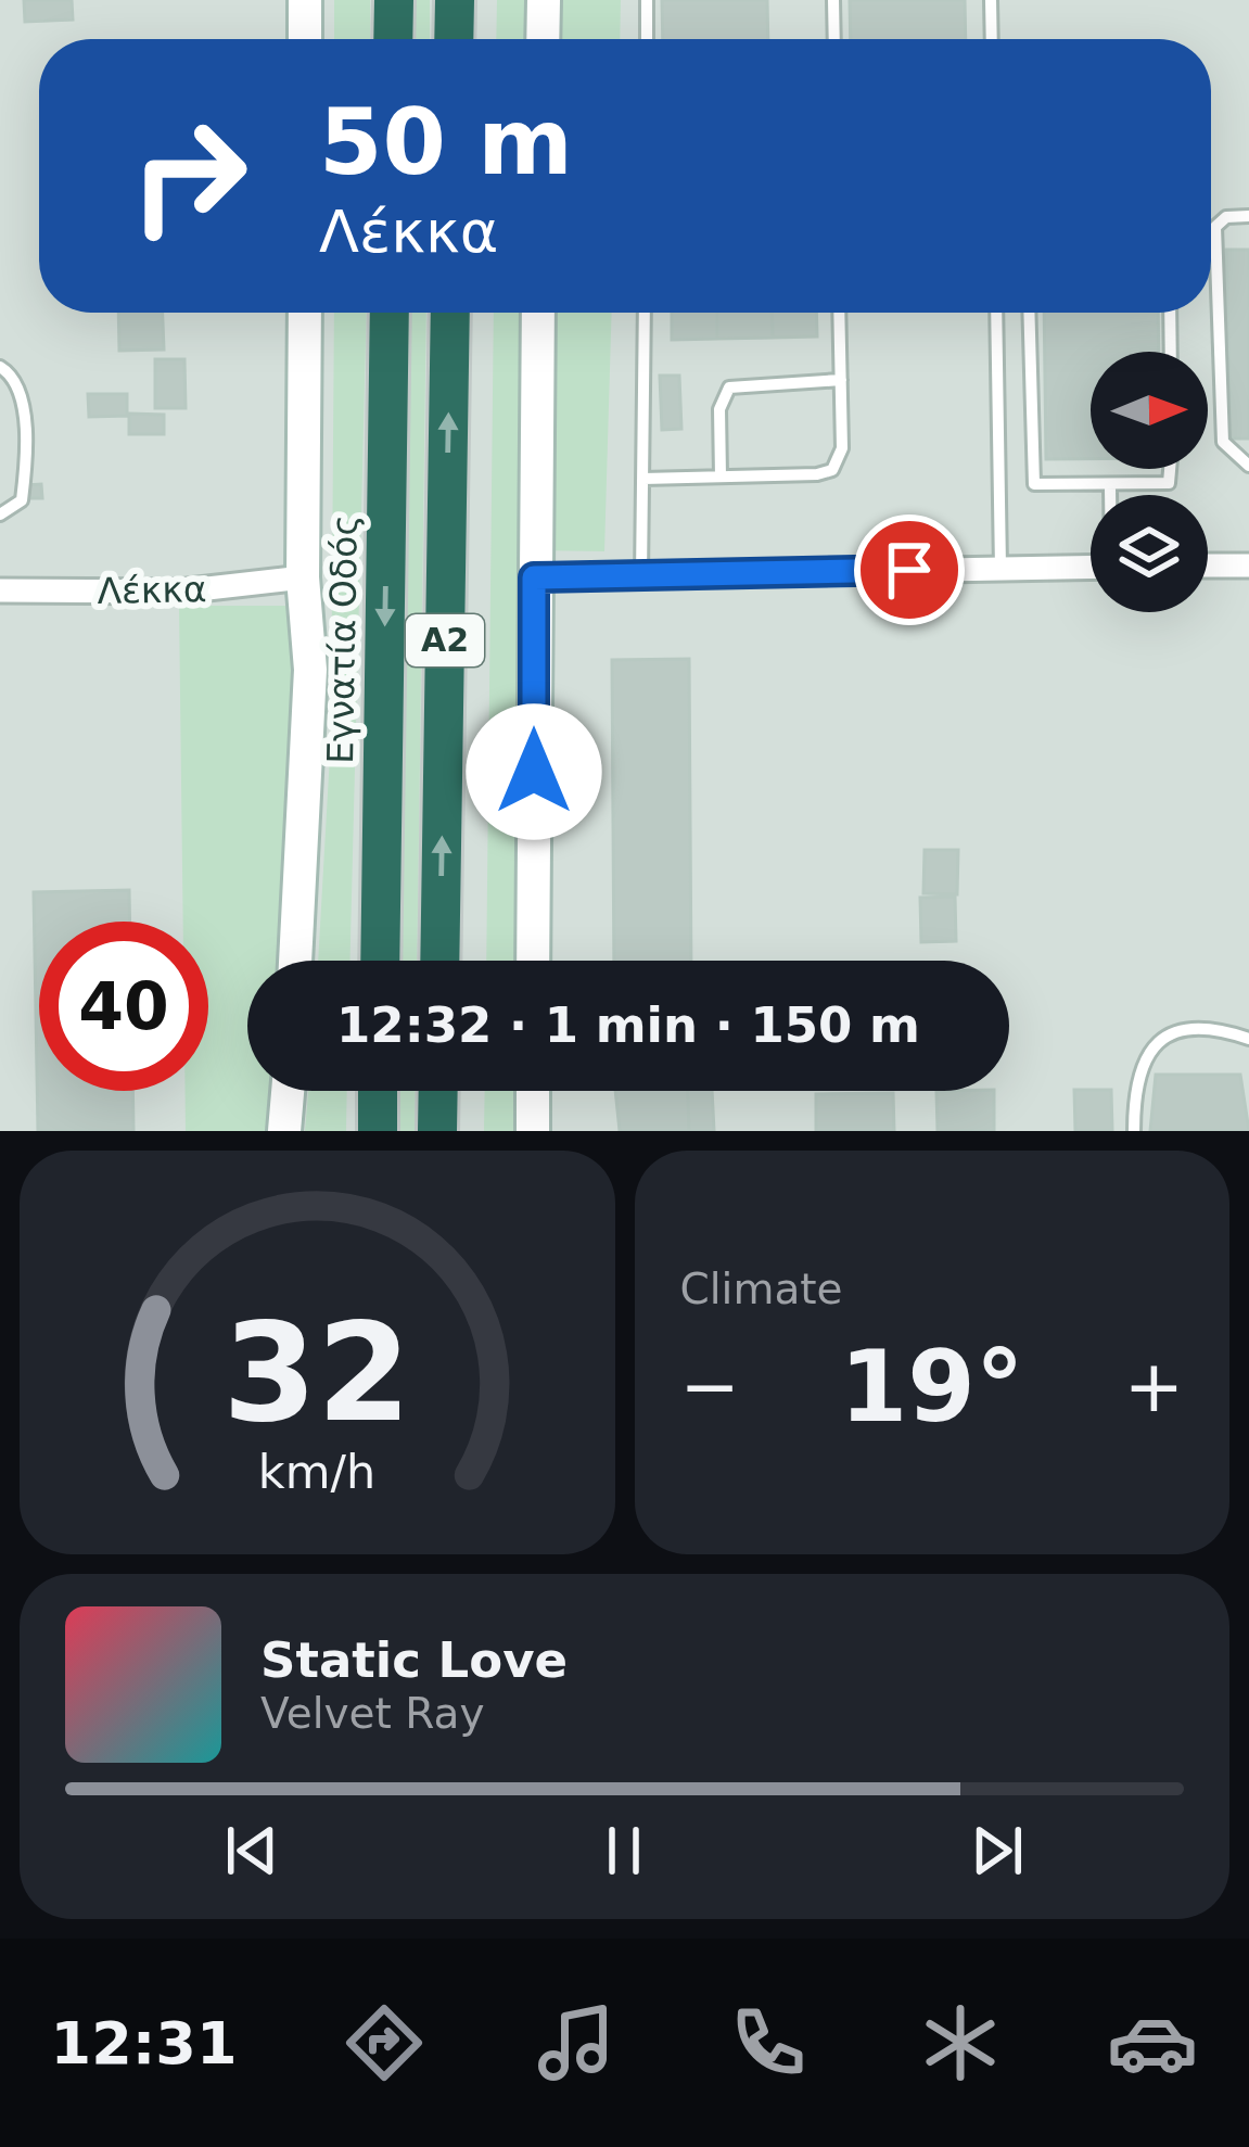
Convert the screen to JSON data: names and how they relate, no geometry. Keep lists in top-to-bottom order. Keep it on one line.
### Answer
{"streets":{"highway":["Εγνατία Οδός","Α2"],"street":["Λέκκα"]},"north":"right","page":{"turn":["50 m","Λέκκα"],"limit":"40","trip":"12:32 · 1 min · 150 m","tile":"Climate","heat":["−","19°","+"],"song":["Static Love","Velvet Ray"],"tabs":"12:31","gauge":["32","km/h"]}}
